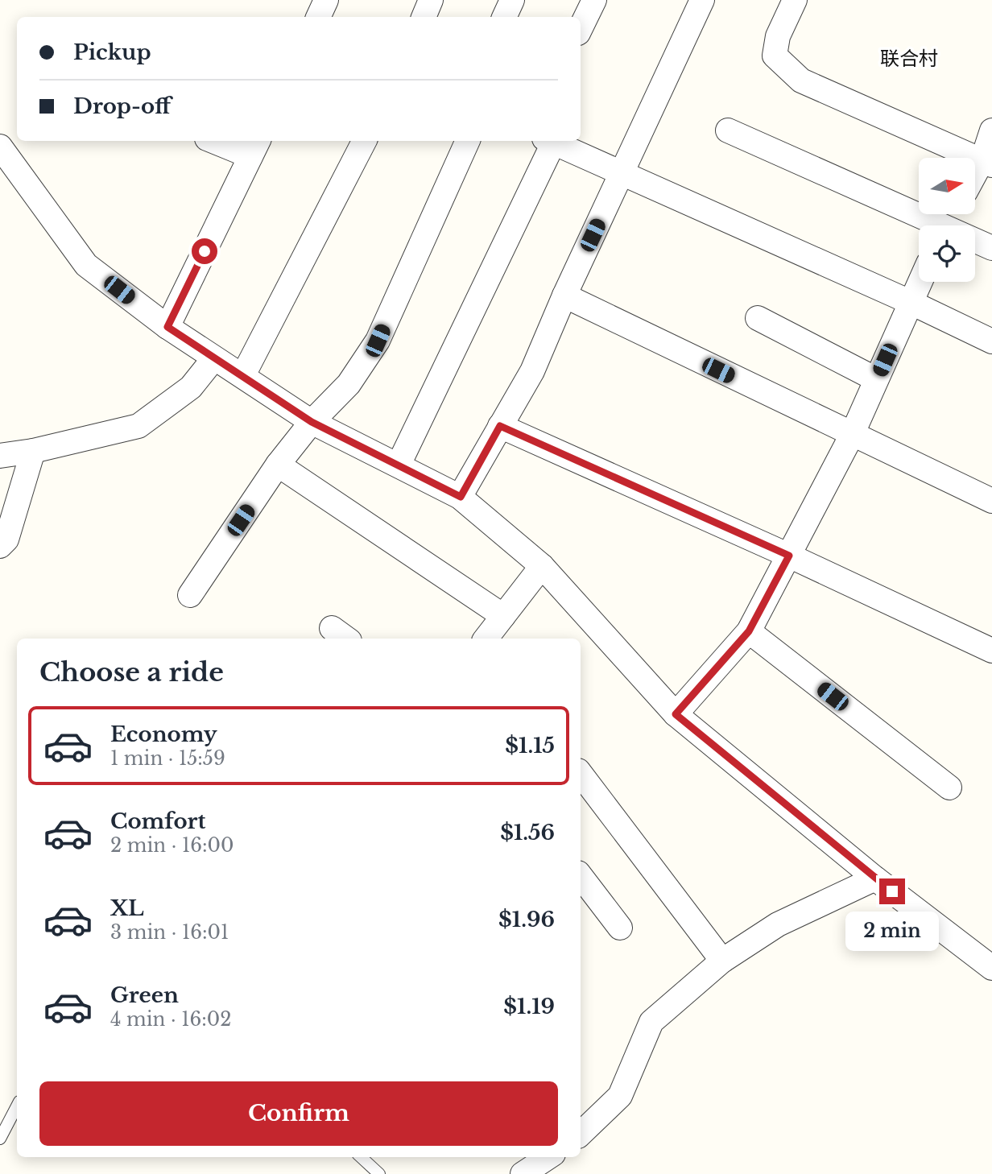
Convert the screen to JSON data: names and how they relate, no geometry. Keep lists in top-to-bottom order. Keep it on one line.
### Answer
{"districts":["联合村"],"north":"right","page":{"banner":["Pickup","Drop-off"],"heading":"Choose a ride","list":[{"name":"Economy","note":"1 min · 15:59","value":"$1.15"},{"name":"Comfort","note":"2 min · 16:00","value":"$1.56"},{"name":"XL","note":"3 min · 16:01","value":"$1.96"},{"name":"Green","note":"4 min · 16:02","value":"$1.19"}],"bubble":"2 min","buttons":"Confirm"}}
